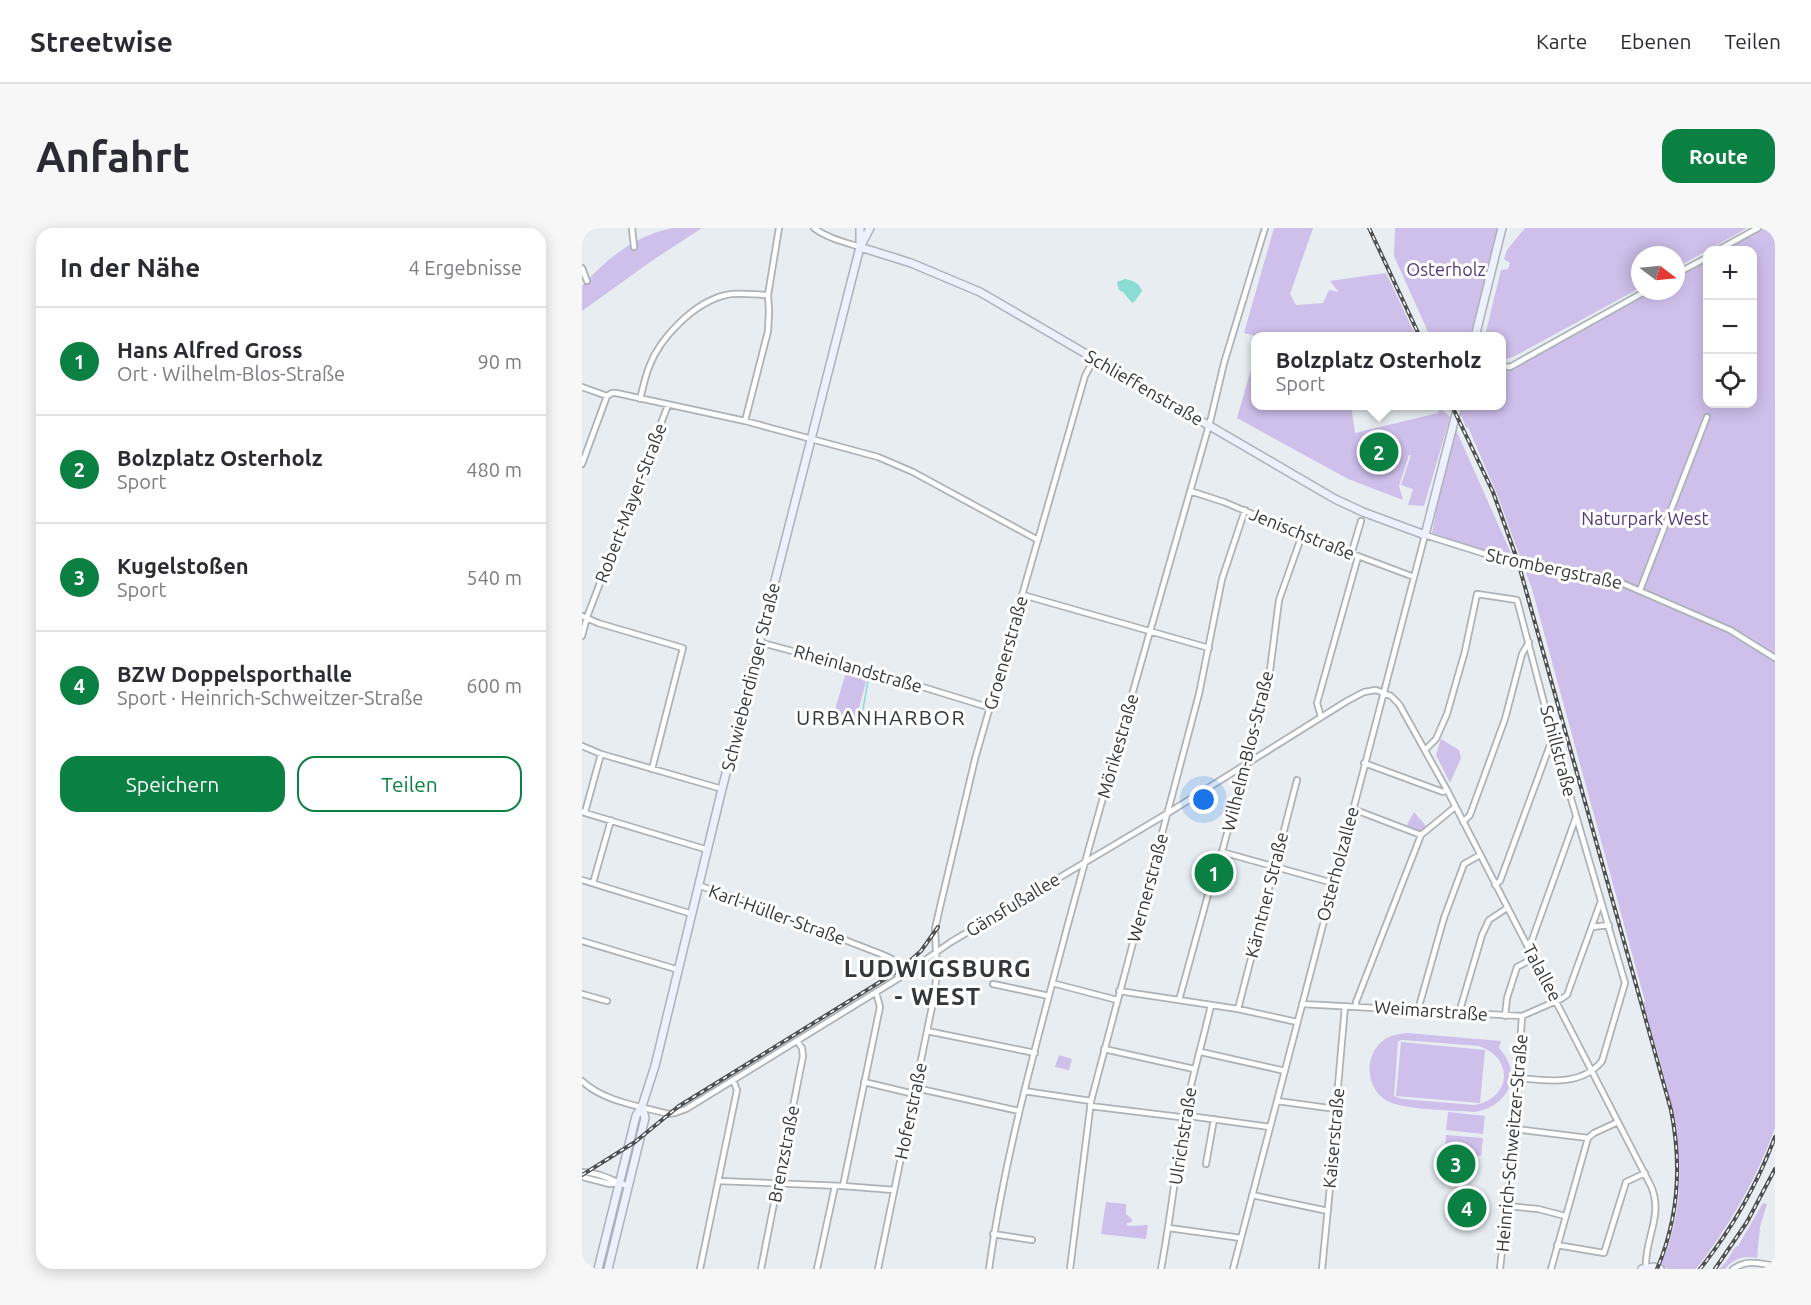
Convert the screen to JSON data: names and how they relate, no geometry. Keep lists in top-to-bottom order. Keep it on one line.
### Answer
{"streets":{"main road":["Schlieffenstraße","Schwieberdinger Straße","Osterholzallee"],"street":["Robert-Mayer-Straße","Jenischstraße","Strombergstraße","Groenerstraße","Rheinlandstraße","Mörikestraße","Wilhelm-Blos-Straße","Schillstraße","Wernerstraße","Kärntner Straße","Gänsfußallee","Karl-Hüller-Straße","Talallee","Weimarstraße","Hoferstraße","Ulrichstraße","Kaiserstraße","Heinrich-Schweitzer-Straße","Brenzstraße"]},"crossings":[["Schlieffenstraße","Strombergstraße"],["Schlieffenstraße","Groenerstraße"],["Schlieffenstraße","Schwieberdinger Straße"],["Schlieffenstraße","Mörikestraße"],["Schlieffenstraße","Osterholzallee"],["Jenischstraße","Mörikestraße"],["Jenischstraße","Wilhelm-Blos-Straße"],["Jenischstraße","Osterholzallee"],["Jenischstraße","Wernerstraße"],["Strombergstraße","Osterholzallee"],["Groenerstraße","Rheinlandstraße"],["Groenerstraße","Gänsfußallee"],["Groenerstraße","Hoferstraße"],["Rheinlandstraße","Schwieberdinger Straße"],["Schwieberdinger Straße","Gänsfußallee"],["Schwieberdinger Straße","Karl-Hüller-Straße"],["Mörikestraße","Gänsfußallee"],["Wilhelm-Blos-Straße","Gänsfußallee"],["Schillstraße","Talallee"],["Osterholzallee","Gänsfußallee"],["Osterholzallee","Talallee"],["Osterholzallee","Weimarstraße"],["Wernerstraße","Gänsfußallee"],["Gänsfußallee","Karl-Hüller-Straße"],["Gänsfußallee","Talallee"],["Gänsfußallee","Hoferstraße"],["Gänsfußallee","Brenzstraße"],["Talallee","Weimarstraße"],["Weimarstraße","Kaiserstraße"],["Weimarstraße","Heinrich-Schweitzer-Straße"]],"districts":["URBANHARBOR","LUDWIGSBURG - WEST"],"parks":["Osterholz","Naturpark West"],"north":"right","page":{"header":"Streetwise","nav":["Karte","Ebenen","Teilen"],"buttons":["Route",["Speichern","Teilen"]],"title":"Anfahrt","heading":["In der Nähe","4 Ergebnisse"],"map_buttons":["+","−"],"list":[{"mark":"1","name":"Hans Alfred Gross","note":"Ort · Wilhelm-Blos-Straße","value":"90 m"},{"mark":"2","name":"Bolzplatz Osterholz","note":"Sport","value":"480 m"},{"mark":"3","name":"Kugelstoßen","note":"Sport","value":"540 m"},{"mark":"4","name":"BZW Doppelsporthalle","note":"Sport · Heinrich-Schweitzer-Straße","value":"600 m"}],"popup":["Bolzplatz Osterholz","Sport"],"pins":["2","1","3","4"]}}
